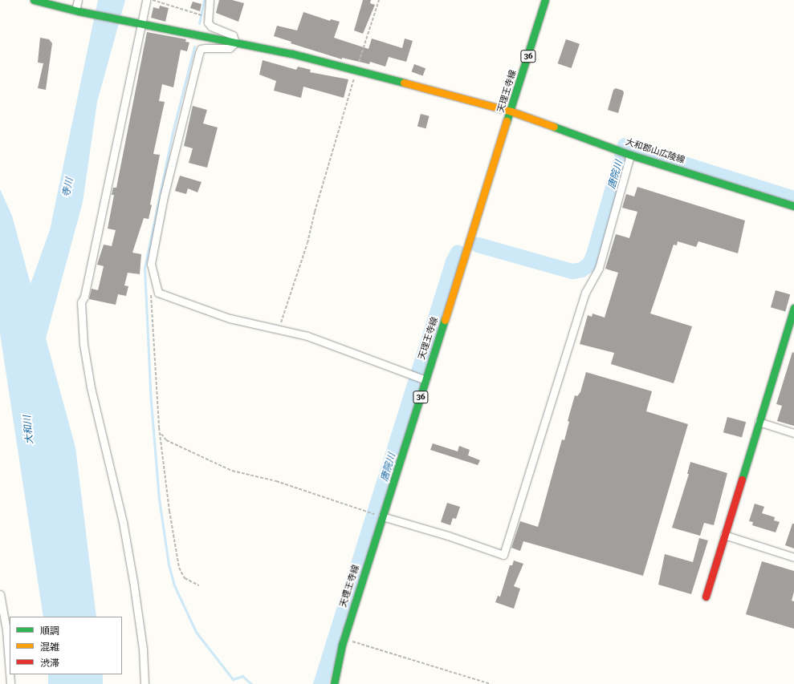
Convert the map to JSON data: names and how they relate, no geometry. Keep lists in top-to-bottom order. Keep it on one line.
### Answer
{"streets":{"main road":["36","天理王寺線","大和郡山広陵線"]},"crossings":[["天理王寺線","大和郡山広陵線"]],"water":["唐院川","寺川","大和川"],"legend":["順調","混雑","渋滞"]}
